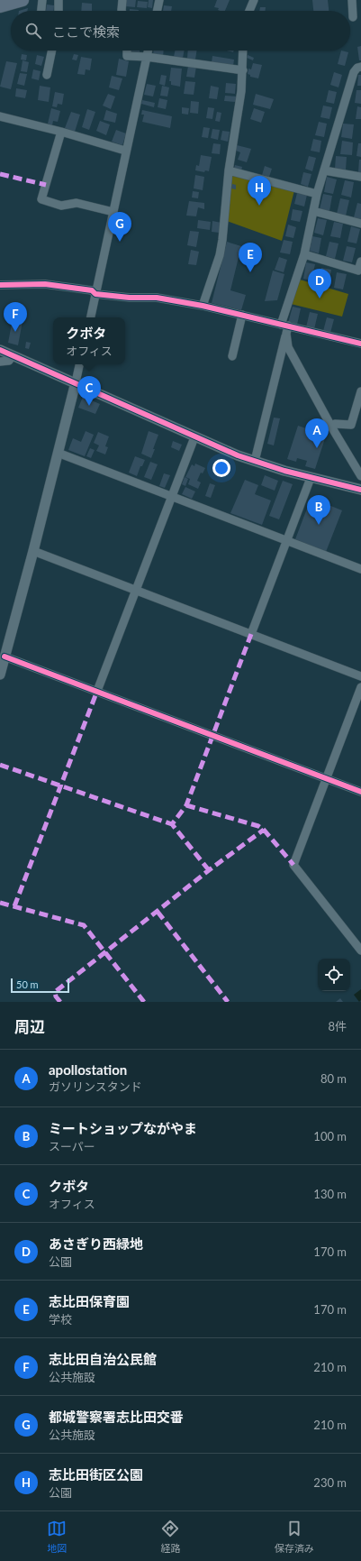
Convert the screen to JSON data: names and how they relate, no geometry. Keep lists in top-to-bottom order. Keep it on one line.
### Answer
{"scale_bar":"50 m","page":{"search":"ここで検索","pins":["H","G","E","D","F","C","A","B"],"popup":["クボタ","オフィス"],"scale":"50 m","heading":["周辺","8件"],"list":[{"mark":"A","name":"apollostation","note":"ガソリンスタンド","value":"80 m"},{"mark":"B","name":"ミートショップながやま","note":"スーパー","value":"100 m"},{"mark":"C","name":"クボタ","note":"オフィス","value":"130 m"},{"mark":"D","name":"あさぎり西緑地","note":"公園","value":"170 m"},{"mark":"E","name":"志比田保育園","note":"学校","value":"170 m"},{"mark":"F","name":"志比田自治公民館","note":"公共施設","value":"210 m"},{"mark":"G","name":"都城警察署志比田交番","note":"公共施設","value":"210 m"},{"mark":"H","name":"志比田街区公園","note":"公園","value":"230 m"}],"nav":["地図","経路","保存済み"]}}
